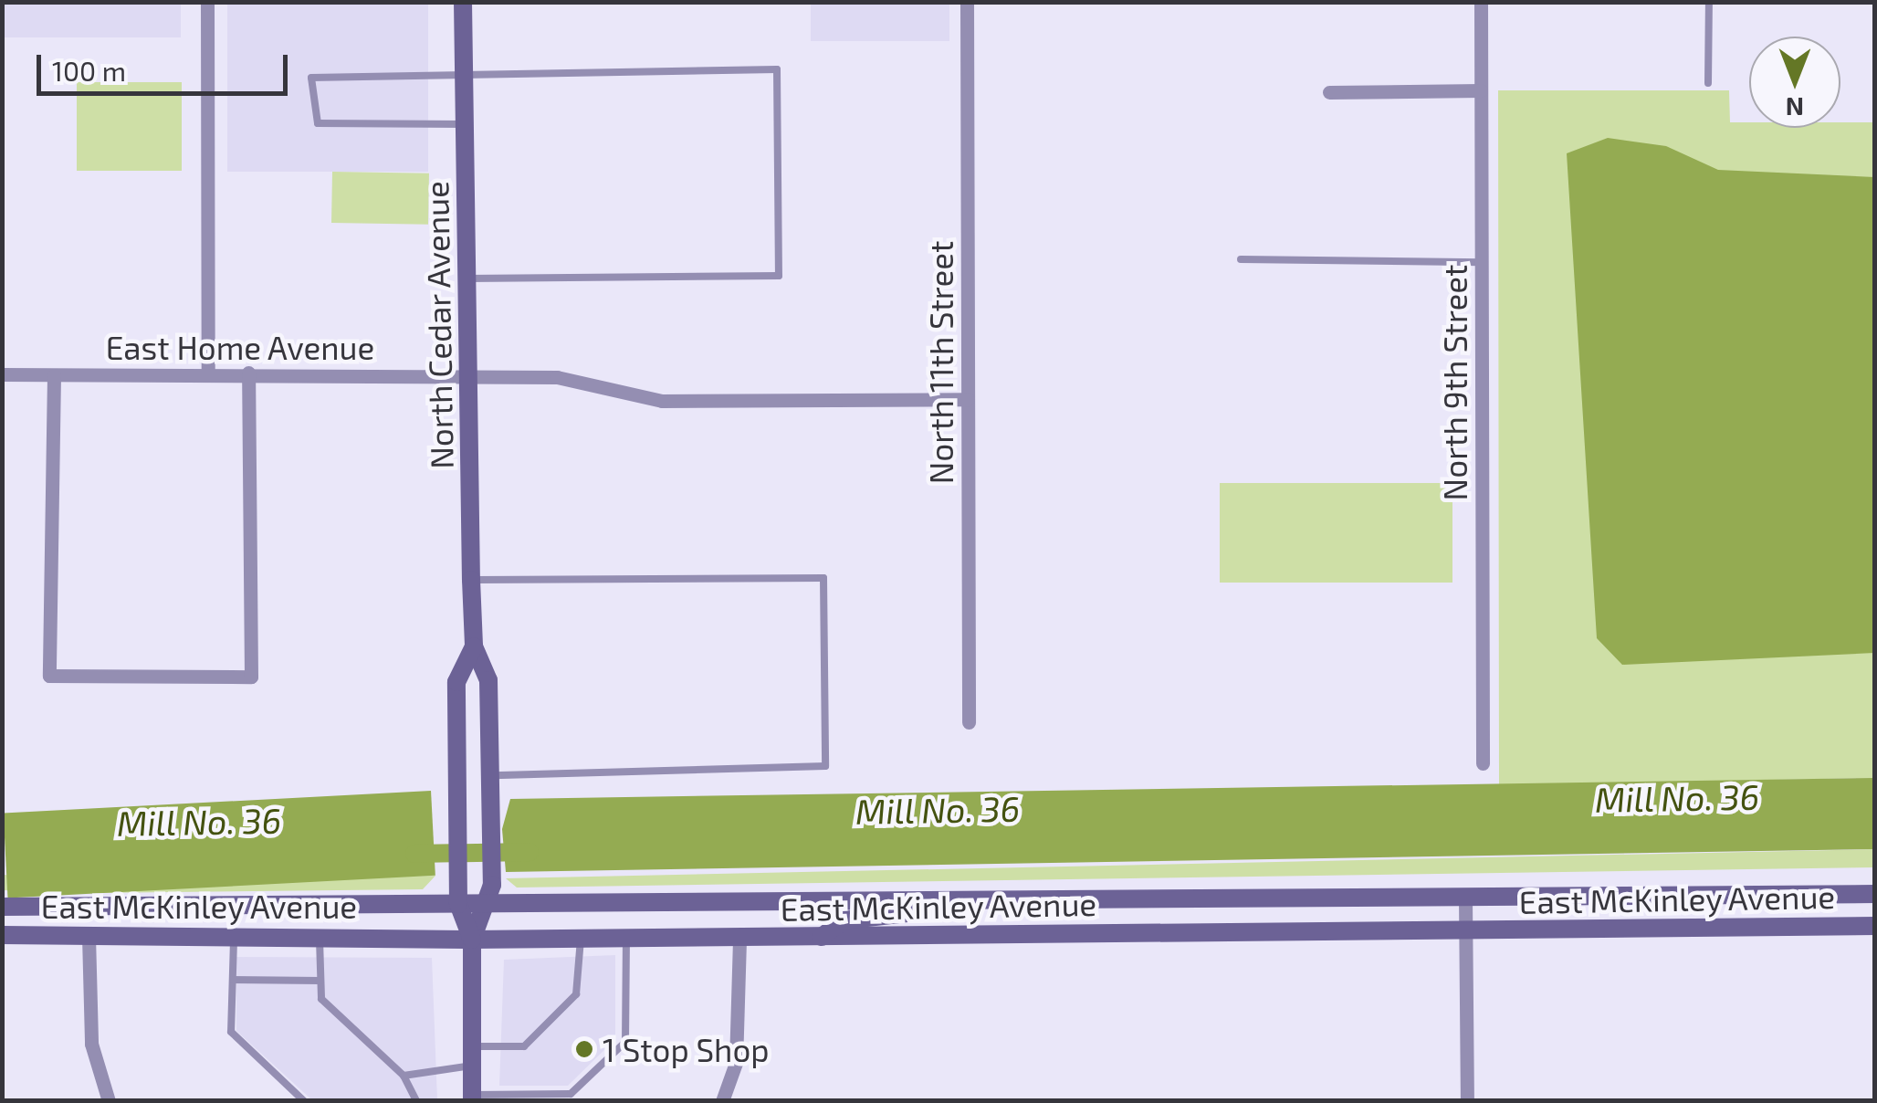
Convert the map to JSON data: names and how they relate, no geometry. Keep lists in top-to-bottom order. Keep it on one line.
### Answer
{"streets":{"main road":["North Cedar Avenue","East McKinley Avenue"],"street":["East Home Avenue","North 11th Street","North 9th Street"]},"crossings":[["North Cedar Avenue","East Home Avenue"],["North Cedar Avenue","East McKinley Avenue"],["East Home Avenue","North 11th Street"]],"water":["Mill No. 36"],"places":["1 Stop Shop"],"scale_bar":"100 m","north":"bottom"}
